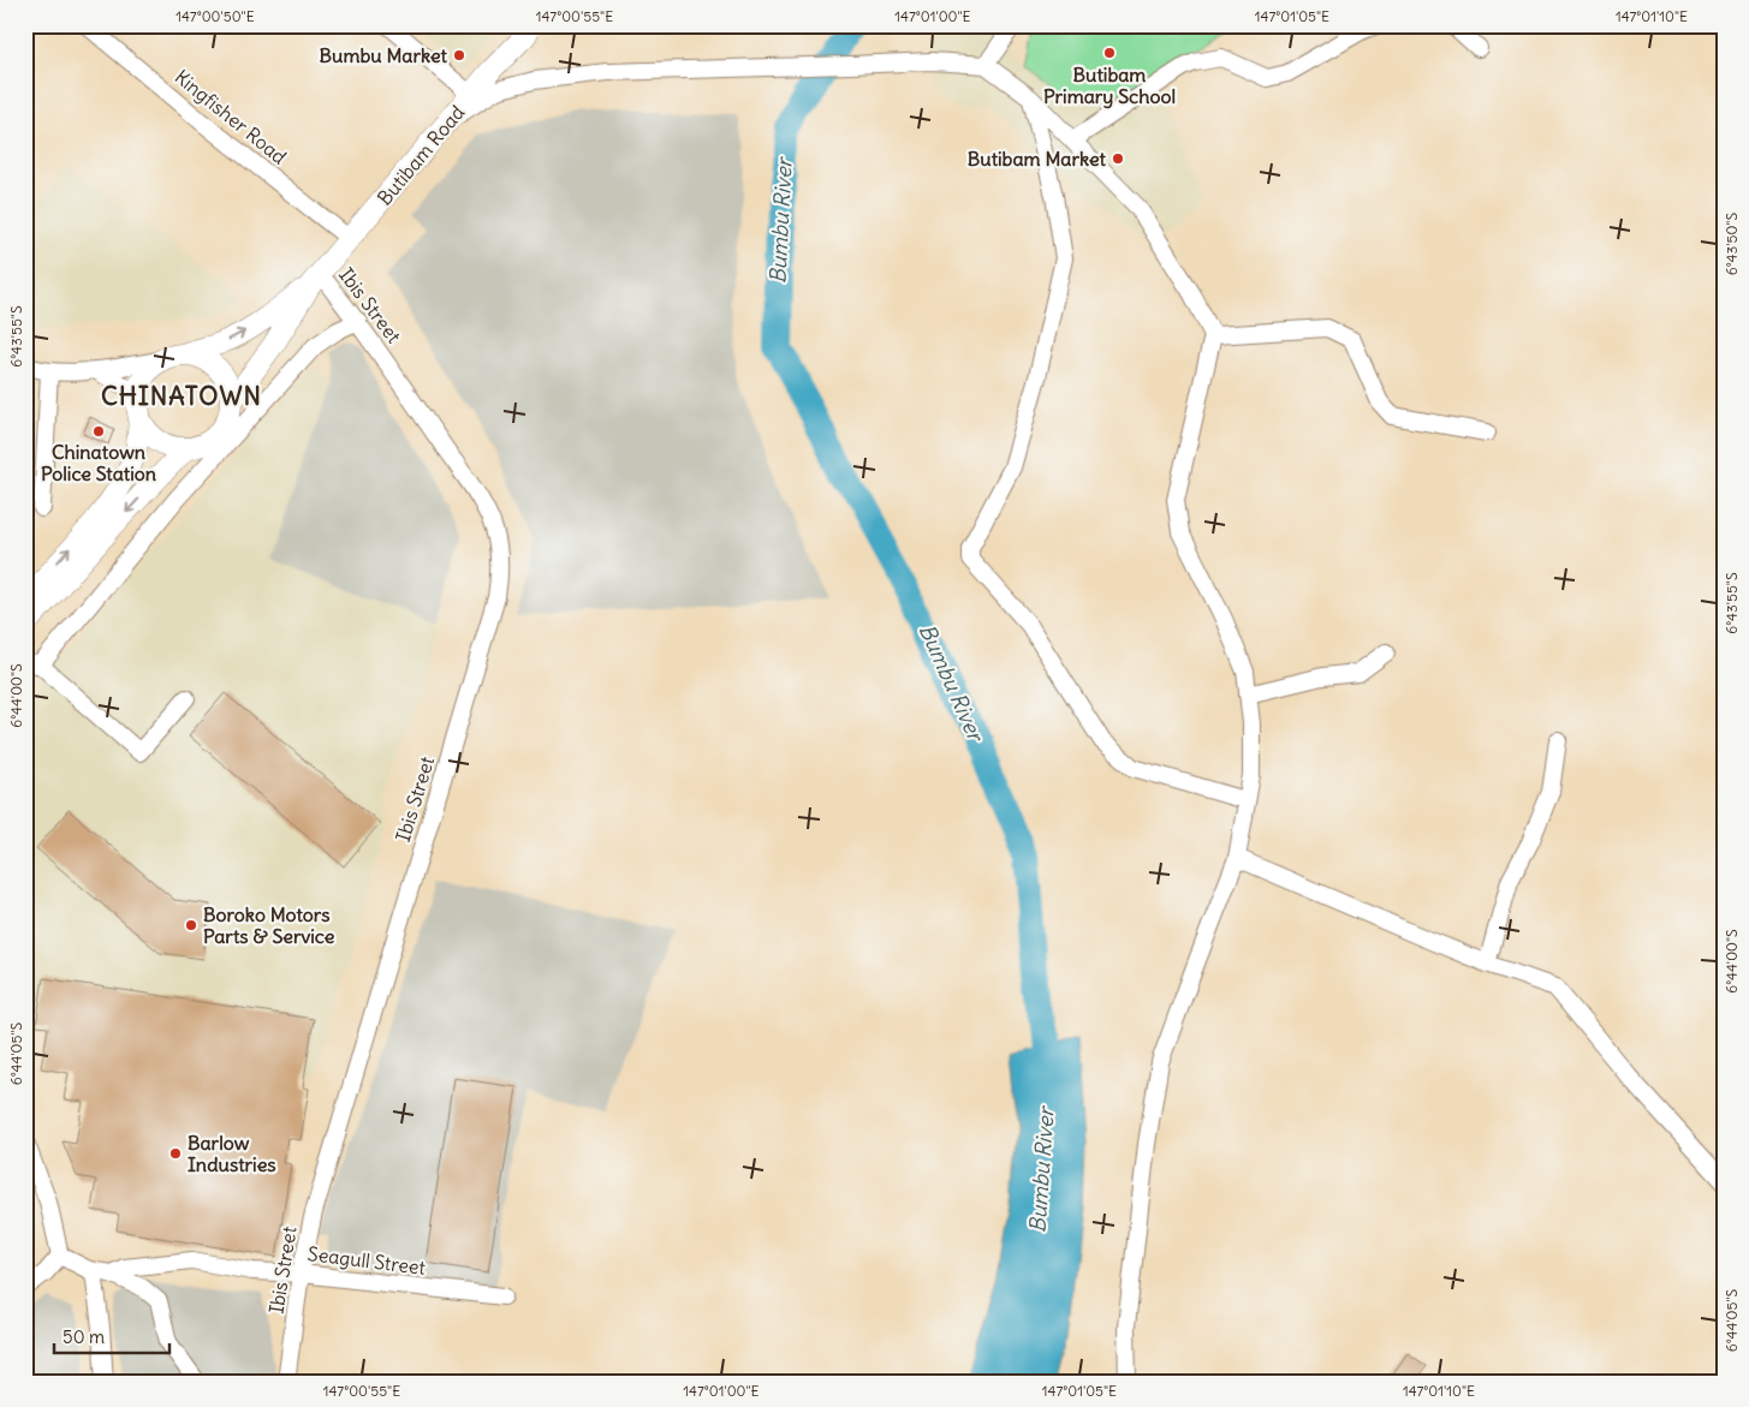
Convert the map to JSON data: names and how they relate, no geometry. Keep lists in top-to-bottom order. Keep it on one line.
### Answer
{"streets":{"main road":["Butibam Road"],"street":["Kingfisher Road","Ibis Street","Seagull Street"]},"crossings":[["Kingfisher Road","Butibam Road"],["Butibam Road","Ibis Street"],["Ibis Street","Seagull Street"]],"districts":["CHINATOWN"],"water":["Bumbu River"],"places":["Butibam Primary School","Bumbu Market","Butibam Market","Chinatown Police Station","Boroko Motors Parts & Service","Barlow Industries"],"scale_bar":"50 m","coordinates":["147°00'50\"E","147°00'55\"E","147°01'00\"E","147°01'05\"E","147°01'10\"E","6°43'50\"S","6°43'55\"S","6°44'00\"S","6°44'05\"S"]}
